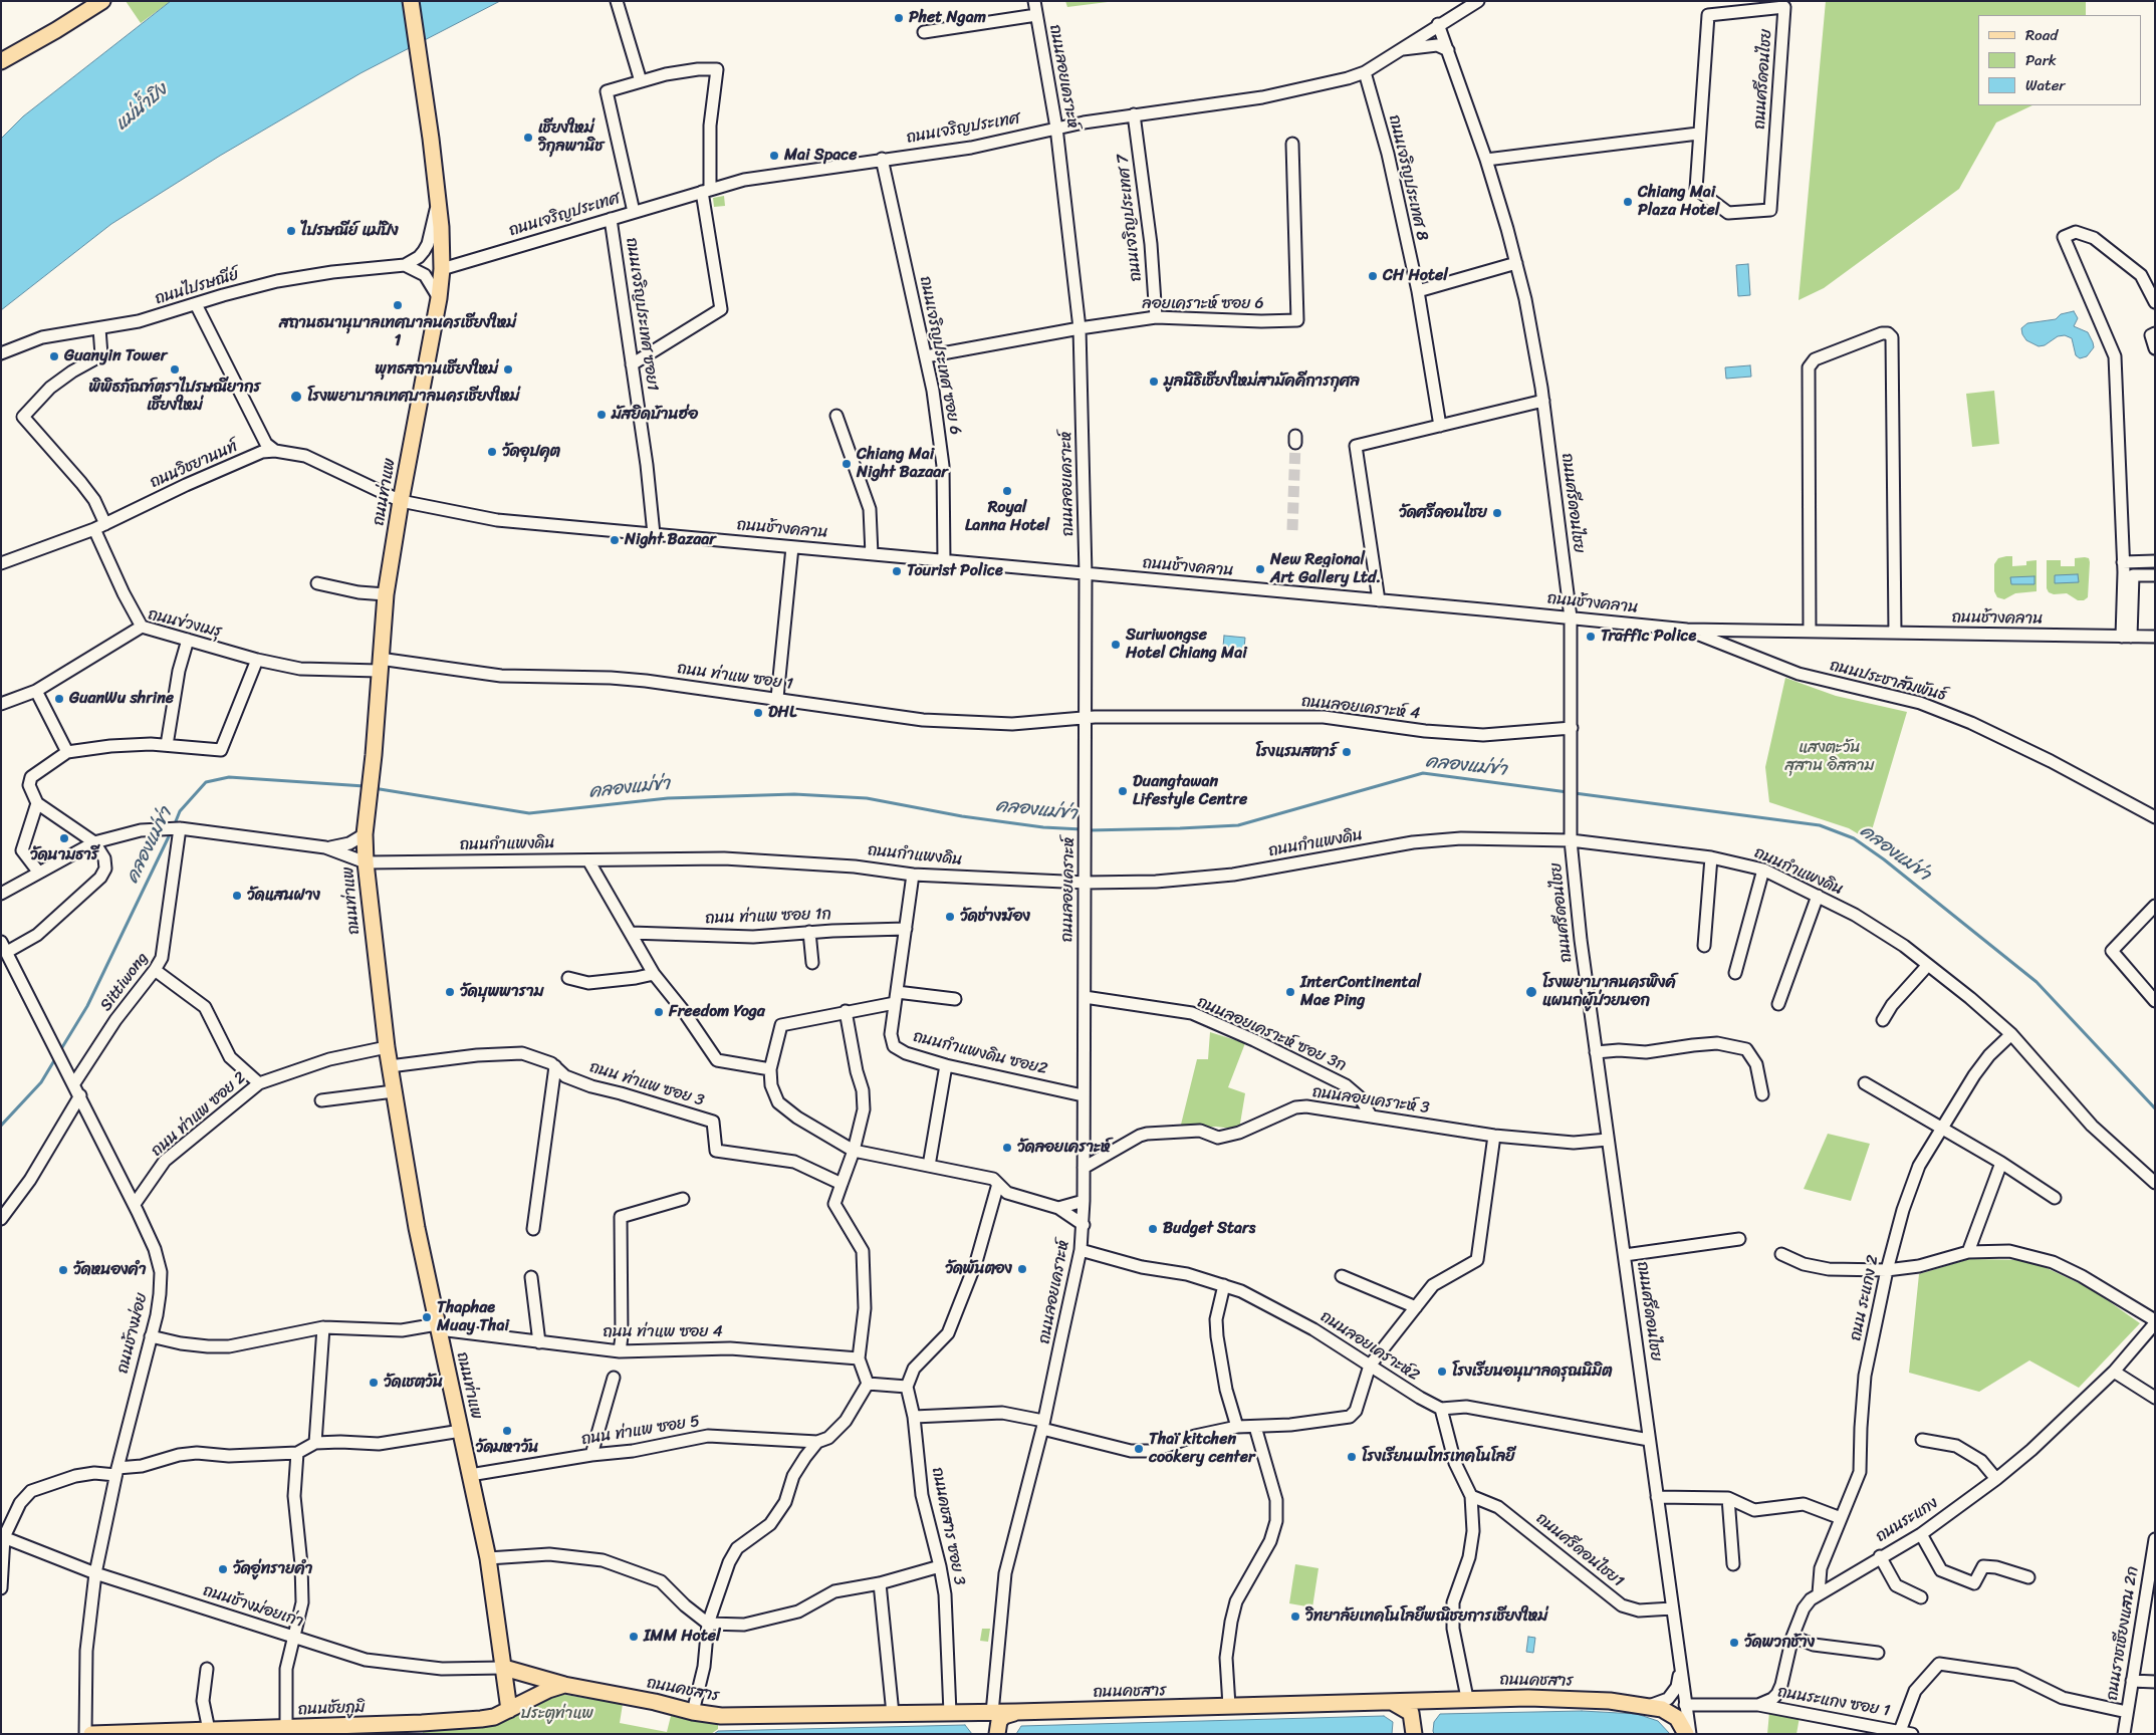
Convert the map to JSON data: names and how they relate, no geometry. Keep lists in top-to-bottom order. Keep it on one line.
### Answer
{"streets":{"main road":["ถนนท่าแพ","ถนนคชสาร","ถนนชัยภูมิ"],"street":["ถนนลอยเคราะห์","ถนนศรีดอนไชย","ถนนเจริญประเทศ","ถนนเจริญประเทศ 8","ถนนเจริญประเทศ 7","ถนนไปรษณีย์","ลอยเคราะห์ ซอย 6","ถนนเจริญประเทศ ซอย1","ถนนเจริญประเทศ ซอย 6","ถนนวิชยานนท์","ถนนช้างคลาน","ถนนข่วงเมรุ","ถนน ท่าแพ ซอย 1","ถนนประชาสัมพันธ์","ถนนลอยเคราะห์ 4","ถนนกำแพงดิน","ถนน ท่าแพ ซอย 1ก","Sittiwong","ถนนลอยเคราะห์ ซอย 3ก","ถนนกำแพงดิน ซอย2","ถนน ท่าแพ ซอย 3","ถนนลอยเคราะห์ 3","ถนน ท่าแพ ซอย 2","ถนน ระแกง 2","ถนน ท่าแพ ซอย 4","ถนนช้างม่อย","ถนนลอยเคราะห์2","ถนน ท่าแพ ซอย 5","ถนนระแกง","ถนนคชสาร ซอย 3","ถนนศรีดอนไชย1","ถนนช้างม่อยเก่า","ถนนราชเชียงแสน 2ก","ถนนระแกง ซอย 1"]},"crossings":[["ถนนลอยเคราะห์","ถนนเจริญประเทศ"],["ถนนลอยเคราะห์","ลอยเคราะห์ ซอย 6"],["ถนนลอยเคราะห์","ถนนช้างคลาน"],["ถนนลอยเคราะห์","ถนน ท่าแพ ซอย 1"],["ถนนลอยเคราะห์","ถนนลอยเคราะห์ 4"],["ถนนลอยเคราะห์","ถนนกำแพงดิน"],["ถนนลอยเคราะห์","ถนนลอยเคราะห์ ซอย 3ก"],["ถนนลอยเคราะห์","ถนนกำแพงดิน ซอย2"],["ถนนลอยเคราะห์","ถนนลอยเคราะห์ 3"],["ถนนลอยเคราะห์","ถนนลอยเคราะห์2"],["ถนนลอยเคราะห์","ถนนคชสาร"],["ถนนศรีดอนไชย","ถนนเจริญประเทศ"],["ถนนศรีดอนไชย","ถนนช้างคลาน"],["ถนนศรีดอนไชย","ถนนลอยเคราะห์ 4"],["ถนนศรีดอนไชย","ถนนกำแพงดิน"],["ถนนศรีดอนไชย","ถนนลอยเคราะห์ 3"],["ถนนศรีดอนไชย","ถนนศรีดอนไชย1"],["ถนนศรีดอนไชย","ถนนคชสาร"],["ถนนเจริญประเทศ","ถนนเจริญประเทศ 8"],["ถนนเจริญประเทศ","ถนนเจริญประเทศ 7"],["ถนนเจริญประเทศ","ถนนเจริญประเทศ ซอย1"],["ถนนเจริญประเทศ","ถนนเจริญประเทศ ซอย 6"],["ถนนเจริญประเทศ","ถนนท่าแพ"],["ถนนเจริญประเทศ 7","ลอยเคราะห์ ซอย 6"],["ลอยเคราะห์ ซอย 6","ถนนเจริญประเทศ ซอย 6"],["ถนนเจริญประเทศ ซอย1","ถนนช้างคลาน"],["ถนนเจริญประเทศ ซอย 6","ถนนช้างคลาน"],["ถนนท่าแพ","ถนนช้างคลาน"],["ถนนท่าแพ","ถนนข่วงเมรุ"],["ถนนท่าแพ","ถนน ท่าแพ ซอย 1"],["ถนนท่าแพ","ถนนกำแพงดิน"],["ถนนท่าแพ","ถนน ท่าแพ ซอย 3"],["ถนนท่าแพ","ถนน ท่าแพ ซอย 2"],["ถนนท่าแพ","ถนน ท่าแพ ซอย 4"],["ถนนท่าแพ","ถนน ท่าแพ ซอย 5"],["ถนนท่าแพ","ถนนช้างม่อยเก่า"],["ถนนท่าแพ","ถนนชัยภูมิ"],["ถนนช้างคลาน","ถนนประชาสัมพันธ์"],["ถนนข่วงเมรุ","ถนน ท่าแพ ซอย 1"],["ถนน ท่าแพ ซอย 1","ถนนลอยเคราะห์ 4"],["ถนนกำแพงดิน","ถนนกำแพงดิน ซอย2"],["ถนนกำแพงดิน","ถนน ระแกง 2"],["ถนน ท่าแพ ซอย 1ก","ถนนกำแพงดิน ซอย2"],["Sittiwong","ถนนช้างม่อย"],["ถนนลอยเคราะห์ ซอย 3ก","ถนนลอยเคราะห์ 3"],["ถนน ท่าแพ ซอย 2","ถนนช้างม่อย"],["ถนน ระแกง 2","ถนนระแกง"],["ถนน ท่าแพ ซอย 4","ถนนช้างม่อย"],["ถนนช้างม่อย","ถนนช้างม่อยเก่า"],["ถนนระแกง","ถนนระแกง ซอย 1"],["ถนนคชสาร ซอย 3","ถนนคชสาร"],["ถนนราชเชียงแสน 2ก","ถนนระแกง ซอย 1"],["ถนนคชสาร","ถนนชัยภูมิ"]],"water":["แม่น้ำปิง","คลองแม่ข่า"],"parks":["แสงตะวัน สุสาน อิสลาม","ประตูท่าแพ"],"places":["Phet Ngam","เชียงใหม่ วิกุลพานิช","Mai Space","Chiang Mai Plaza Hotel","ไปรษณีย์ แม่ปิง","CH Hotel","สถานธนานุบาลเทศบาลนครเชียงใหม่ 1","Guanyin Tower","พิพิธภัณฑ์ตราไปรษณียากร เชียงใหม่","พุทธสถานเชียงใหม่","มูลนิธิเชียงใหม่สามัคคีการกุศล","โรงพยาบาลเทศบาลนครเชียงใหม่","มัสยิดบ้านฮ่อ","วัดอุปคุต","Chiang Mai Night Bazaar","Royal Lanna Hotel","วัดศรีดอนไชย","Night Bazaar","New Regional Art Gallery Ltd.","Tourist Police","Traffic Police","Suriwongse Hotel Chiang Mai","GuanWu shrine","DHL","โรงแรมสตาร์","Duangtawan Lifestyle Centre","วัดนามธารี","วัดแสนฝาง","วัดช่างฆ้อง","วัดบุพพาราม","InterContinental Mae Ping","โรงพยาบาลนครพิงค์ แผนกผู้ป่วยนอก","Freedom Yoga","วัดลอยเคราะห์","Budget Stars","วัดพันตอง","วัดหนองคำ","Thaphae Muay Thai","โรงเรียนอนุบาลดรุณนิมิต","วัดเชตวัน","วัดมหาวัน","Thaï kitchen cookery center","โรงเรียนเมโทรเทคโนโลยี","วัดอู่ทรายคำ","วิทยาลัยเทคโนโลยีพณิชยการเชียงใหม่","IMM Hotel","วัดพวกช้าง"],"legend":["Road","Park","Water"]}
